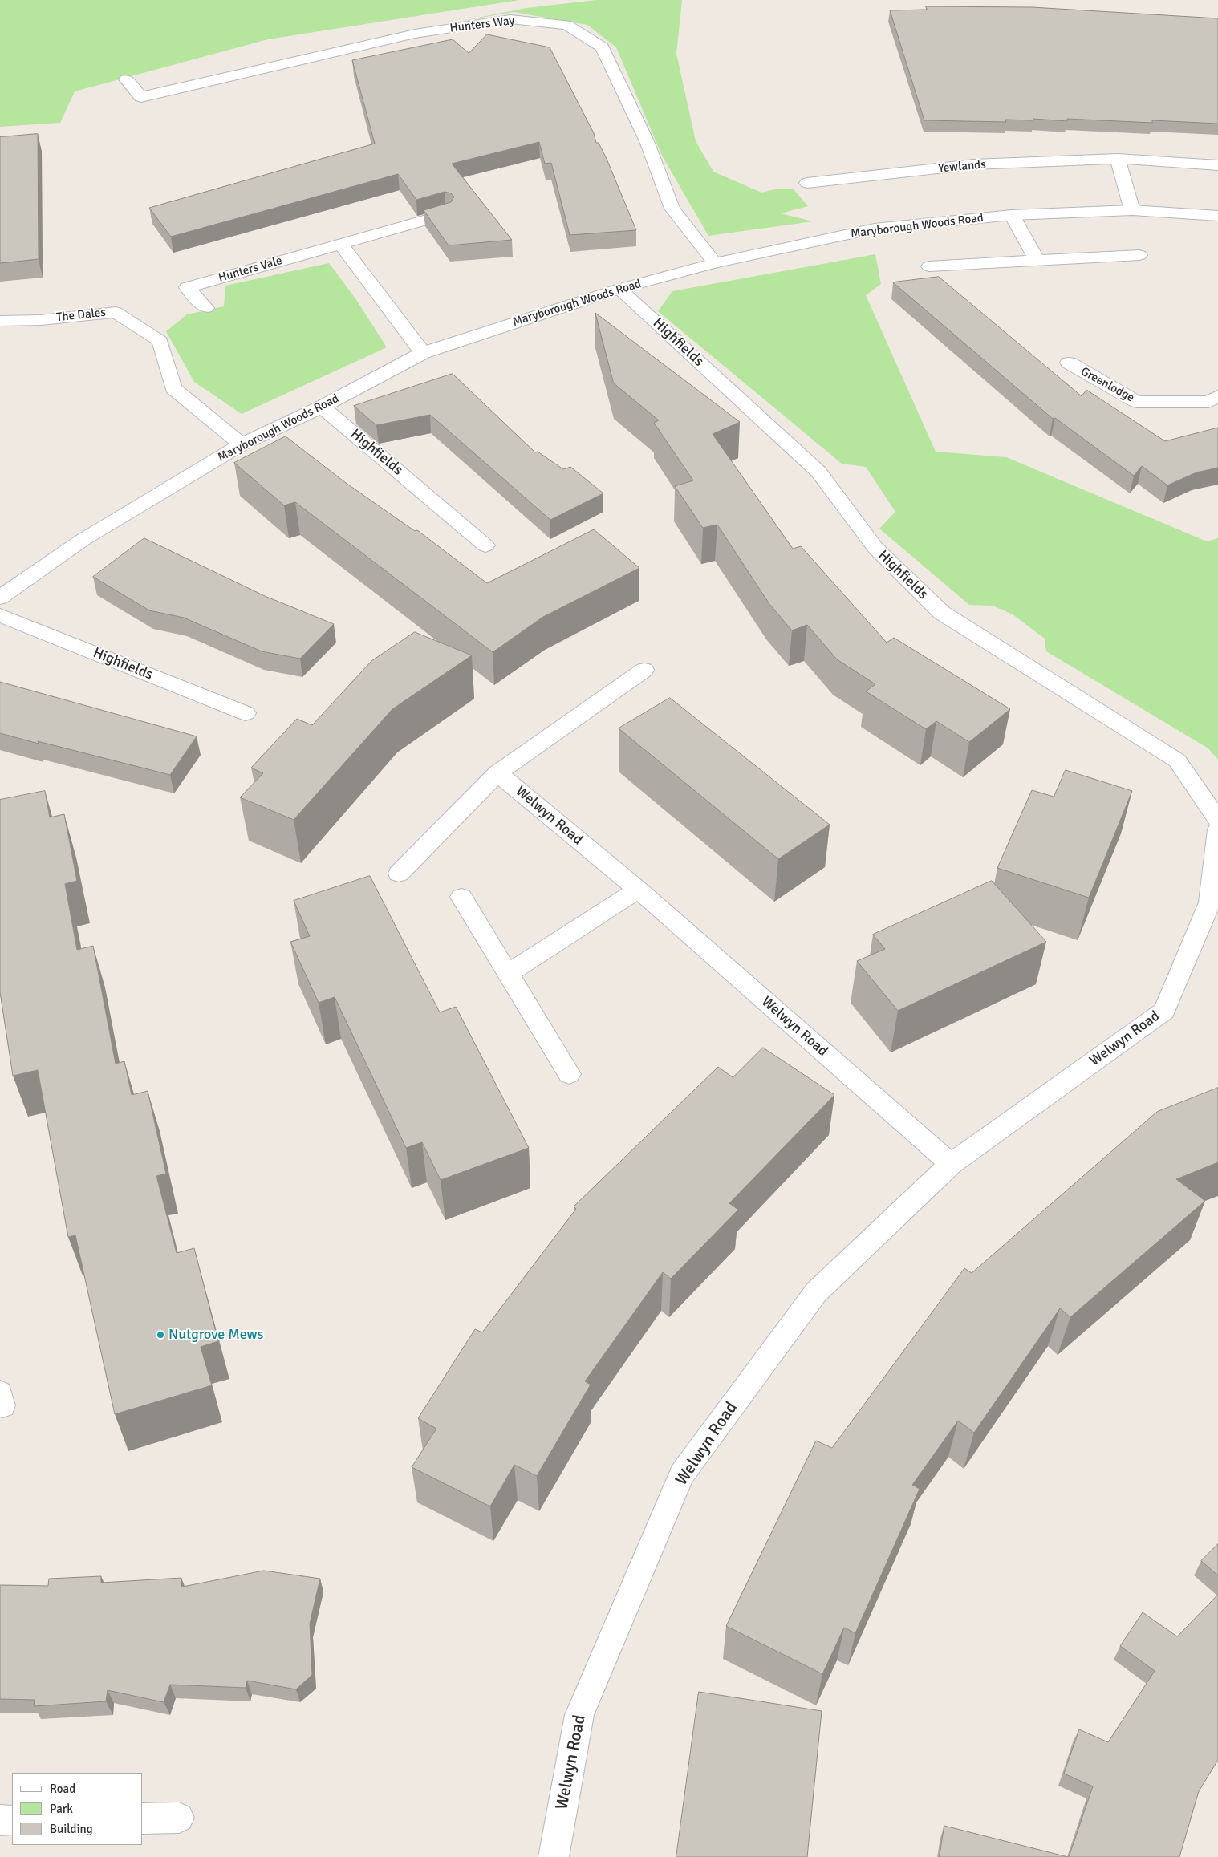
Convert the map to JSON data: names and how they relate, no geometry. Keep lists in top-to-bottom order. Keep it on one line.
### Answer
{"streets":{"street":["Hunters Way","Yewlands","Maryborough Woods Road","Hunters Vale","The Dales","Highfields","Greenlodge","Welwyn Road"]},"crossings":[["Hunters Way","Maryborough Woods Road"],["Maryborough Woods Road","The Dales"],["Maryborough Woods Road","Highfields"]],"places":["Nutgrove Mews"],"legend":["Road","Park","Building"]}
